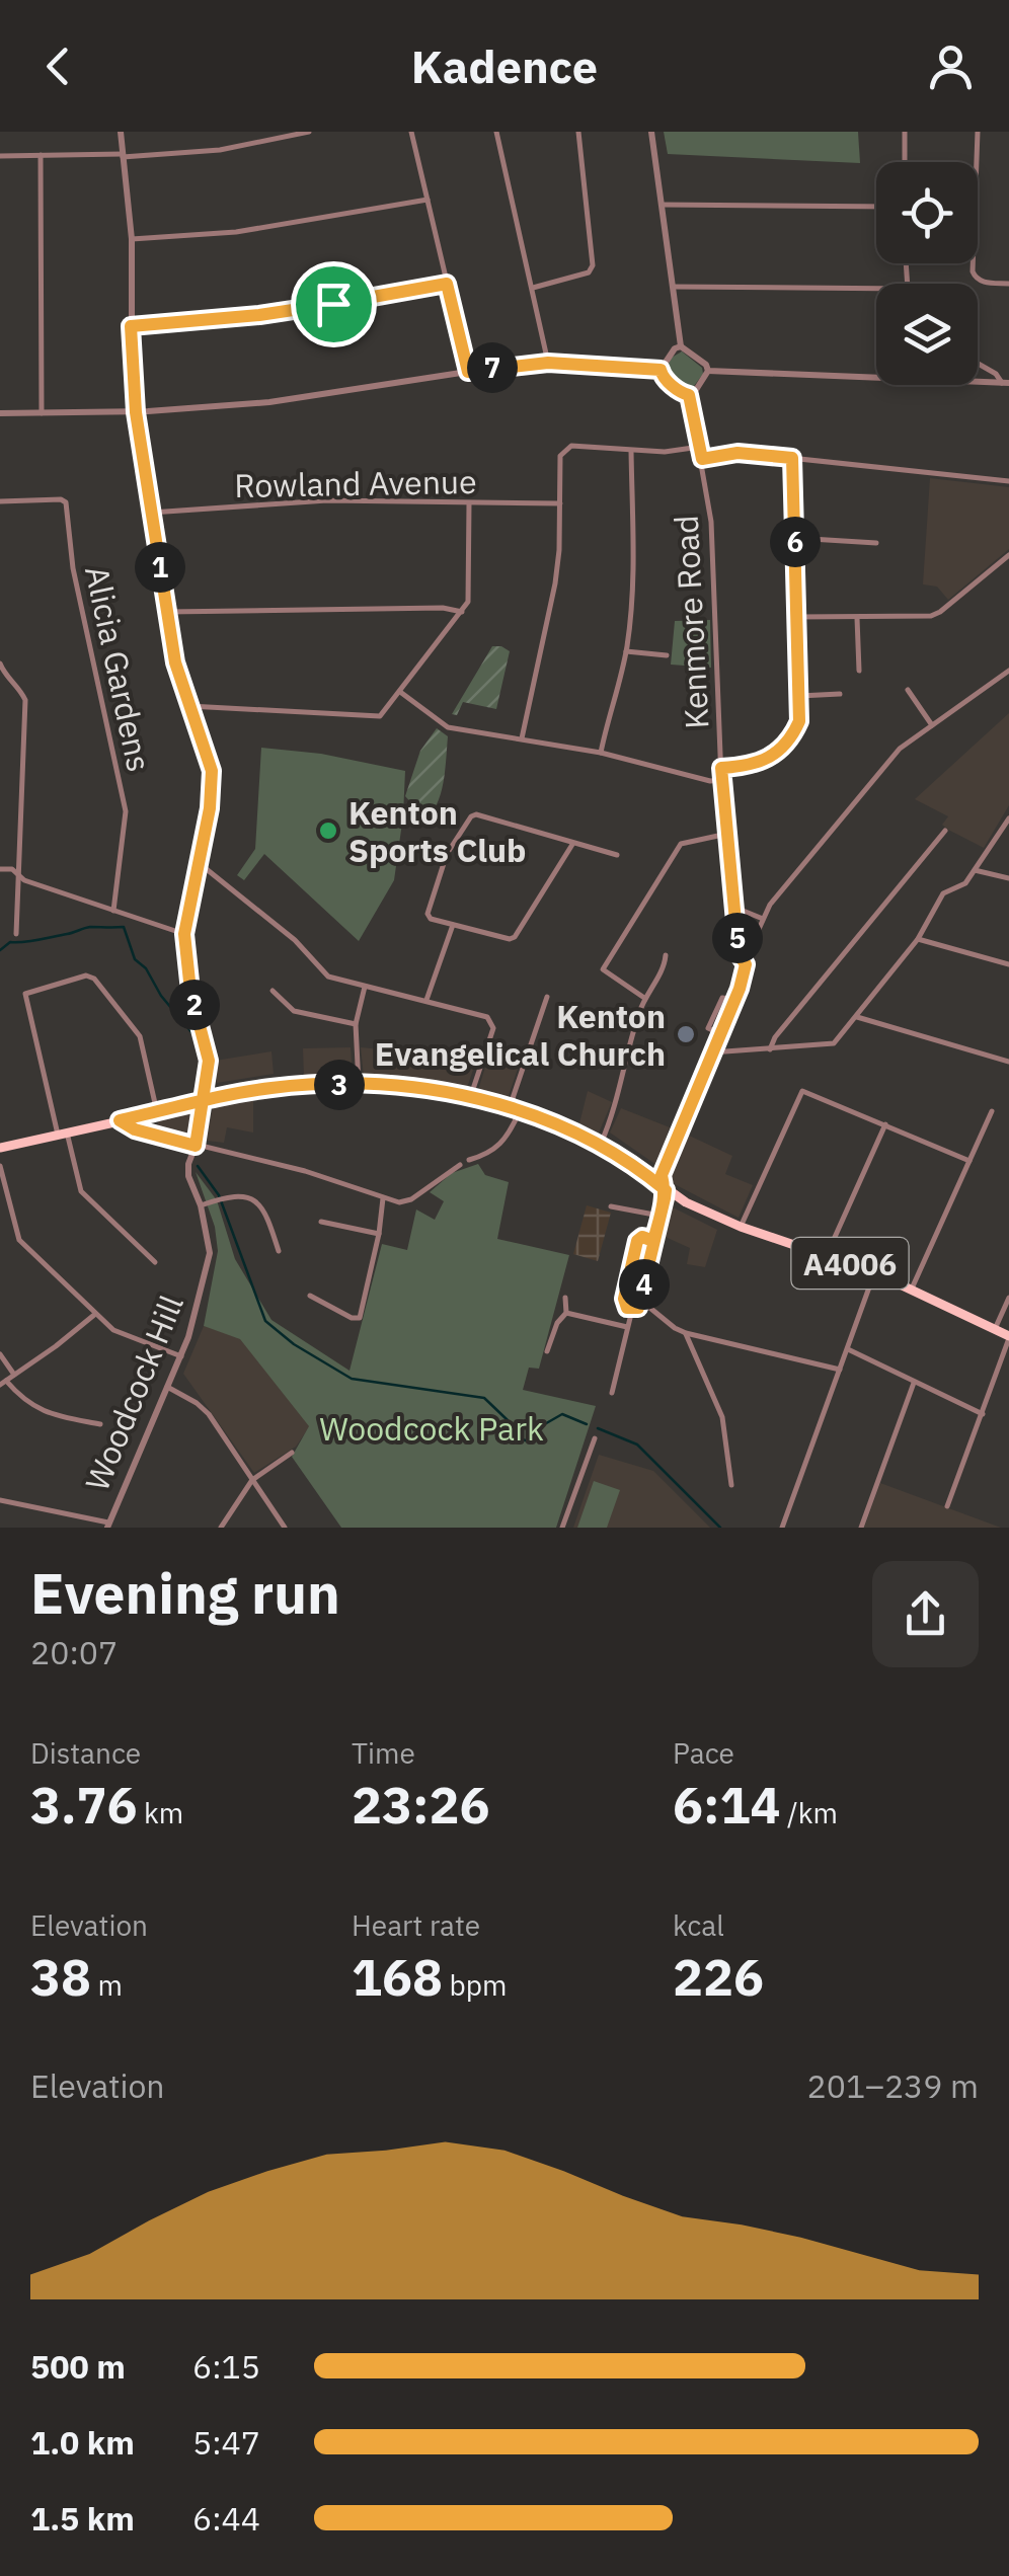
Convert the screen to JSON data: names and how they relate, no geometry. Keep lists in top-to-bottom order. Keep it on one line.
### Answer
{"streets":{"main road":["A4006"],"street":["Rowland Avenue","Kenmore Road","Alicia Gardens","Woodcock Hill"]},"crossings":[["Rowland Avenue","Woodcock Hill"],["A4006","Woodcock Hill"]],"parks":["Woodcock Park"],"places":["Kenton Sports Club","Kenton Evangelical Church"],"page":{"header":"Kadence","pins":["7","6","1","5","2","3","4"],"heading":["Evening run","20:07"],"stats":[["Distance","3.76 km"],["Time","23:26"],["Pace","6:14 /km"],["Elevation","38 m"],["Heart rate","168 bpm"],["kcal","226"]],"chart":["Elevation","201–239 m"],"list":[{"name":"500 m","note":"6:15"},{"name":"1.0 km","note":"5:47"},{"name":"1.5 km","note":"6:44"}]}}
